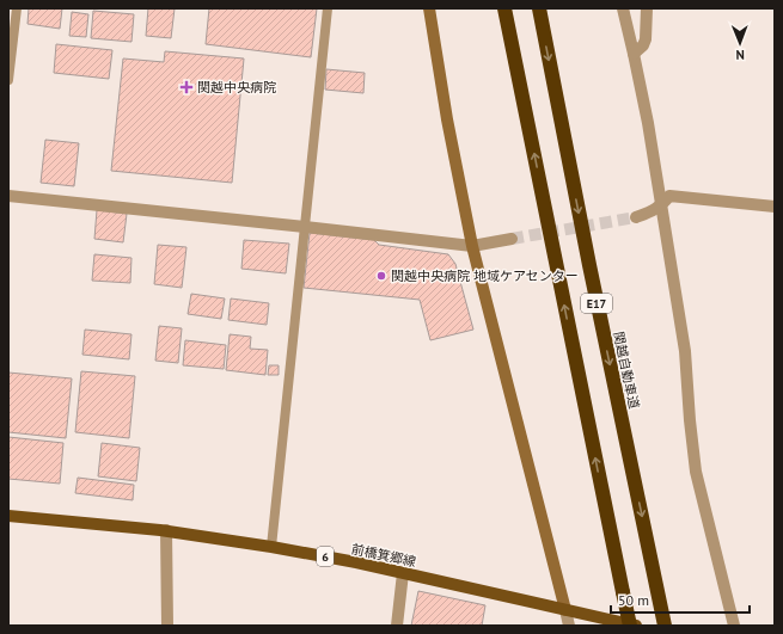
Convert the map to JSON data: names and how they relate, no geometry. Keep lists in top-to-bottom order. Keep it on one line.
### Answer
{"streets":{"highway":["E17","関越自動車道"],"main road":["前橋箕郷線","6"]},"places":{"health":["関越中央病院"],"other":["関越中央病院 地域ケアセンター"]},"scale_bar":"50 m","north":"bottom"}
